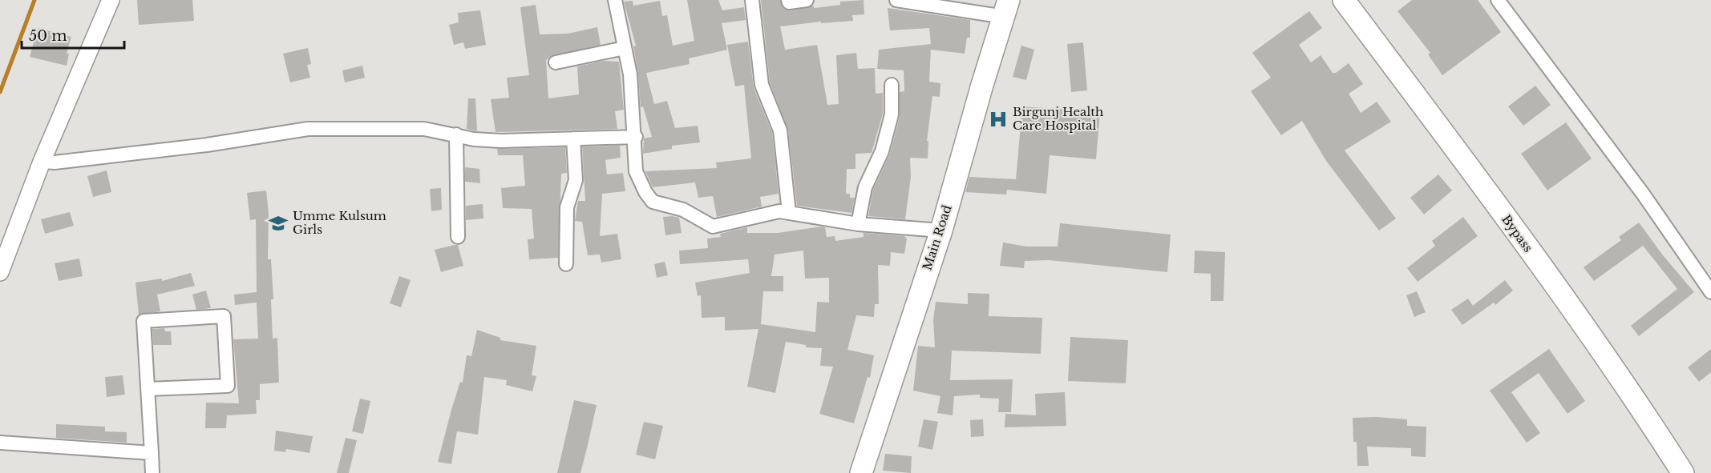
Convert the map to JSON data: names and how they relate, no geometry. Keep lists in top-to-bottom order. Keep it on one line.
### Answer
{"streets":{"main road":["Bypass","Main Road"]},"places":{"hospital":["Birgunj Health Care Hospital"],"school or university":["Umme Kulsum Girls"]},"scale_bar":"50 m"}
